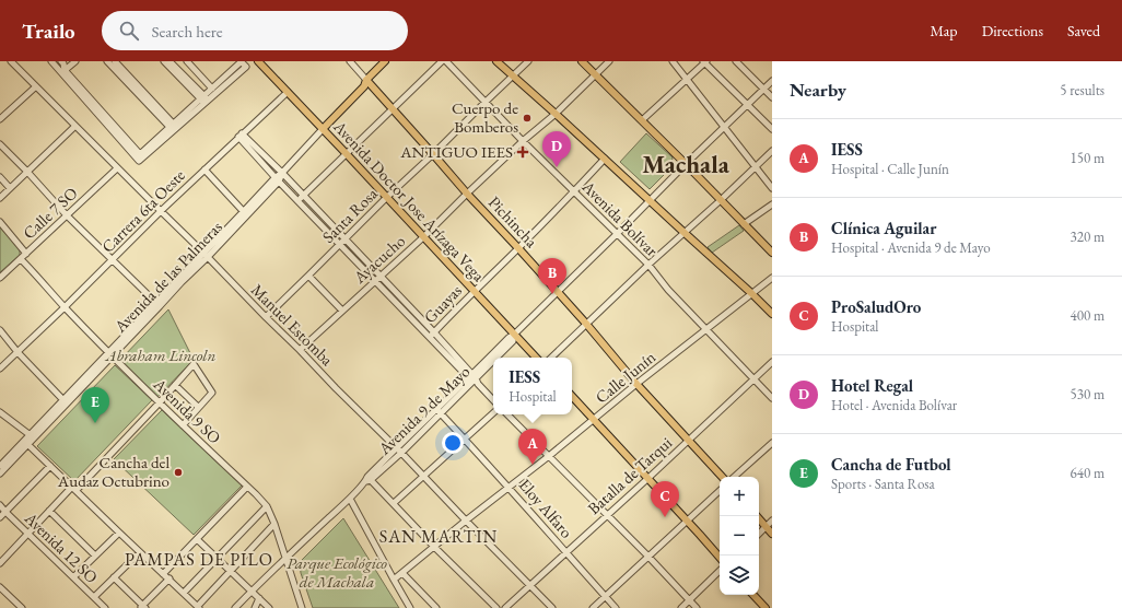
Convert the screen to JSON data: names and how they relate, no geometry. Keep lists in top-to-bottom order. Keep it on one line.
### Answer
{"streets":{"main road":["Avenida Doctor Jose Arízaga Vega","Pichincha","Avenida de las Palmeras"],"street":["Carrera 6ta Oeste","Calle 7 SO","Santa Rosa","Avenida Bolívar","Ayacucho","Guayas","Manuel Estomba","Calle Junín","Avenida 9 de Mayo","Avenida 9 SO","Batalla de Tarqui","Eloy Alfaro","Avenida 12 SO"]},"crossings":[["Avenida Doctor Jose Arízaga Vega","Carrera 6ta Oeste"],["Avenida Doctor Jose Arízaga Vega","Santa Rosa"],["Avenida Doctor Jose Arízaga Vega","Ayacucho"],["Avenida Doctor Jose Arízaga Vega","Avenida de las Palmeras"],["Avenida Doctor Jose Arízaga Vega","Guayas"],["Avenida Doctor Jose Arízaga Vega","Avenida 9 de Mayo"],["Carrera 6ta Oeste","Manuel Estomba"],["Carrera 6ta Oeste","Avenida 9 SO"],["Calle 7 SO","Manuel Estomba"],["Calle 7 SO","Avenida 9 SO"],["Santa Rosa","Avenida Bolívar"],["Santa Rosa","Pichincha"],["Santa Rosa","Manuel Estomba"],["Avenida Bolívar","Ayacucho"],["Avenida Bolívar","Guayas"],["Avenida Bolívar","Calle Junín"],["Avenida Bolívar","Avenida 9 de Mayo"],["Avenida Bolívar","Batalla de Tarqui"],["Pichincha","Ayacucho"],["Pichincha","Avenida de las Palmeras"],["Pichincha","Guayas"],["Pichincha","Calle Junín"],["Pichincha","Avenida 9 de Mayo"],["Pichincha","Batalla de Tarqui"],["Ayacucho","Manuel Estomba"],["Avenida de las Palmeras","Manuel Estomba"],["Avenida de las Palmeras","Avenida 9 SO"],["Manuel Estomba","Calle Junín"],["Manuel Estomba","Avenida 9 de Mayo"],["Manuel Estomba","Batalla de Tarqui"],["Calle Junín","Eloy Alfaro"],["Avenida 9 de Mayo","Avenida 9 SO"],["Avenida 9 de Mayo","Eloy Alfaro"],["Batalla de Tarqui","Eloy Alfaro"]],"districts":["Machala","SAN MARTIN","PAMPAS DE PILO"],"parks":["Abraham Lincoln","Parque Ecológico de Machala"],"places":{"other":["Cuerpo de Bomberos","Cancha del Audaz Octubrino"],"health":["ANTIGUO IEES"]},"page":{"header":"Trailo","search":"Search here","nav":["Map","Directions","Saved"],"heading":["Nearby","5 results"],"list":[{"mark":"A","name":"IESS","note":"Hospital · Calle Junín","value":"150 m"},{"mark":"B","name":"Clínica Aguilar","note":"Hospital · Avenida 9 de Mayo","value":"320 m"},{"mark":"C","name":"ProSaludOro","note":"Hospital","value":"400 m"},{"mark":"D","name":"Hotel Regal","note":"Hotel · Avenida Bolívar","value":"530 m"},{"mark":"E","name":"Cancha de Futbol","note":"Sports · Santa Rosa","value":"640 m"}],"pins":["D","B","E","A","C"],"popup":["IESS","Hospital"],"map_buttons":["+","−"]}}
